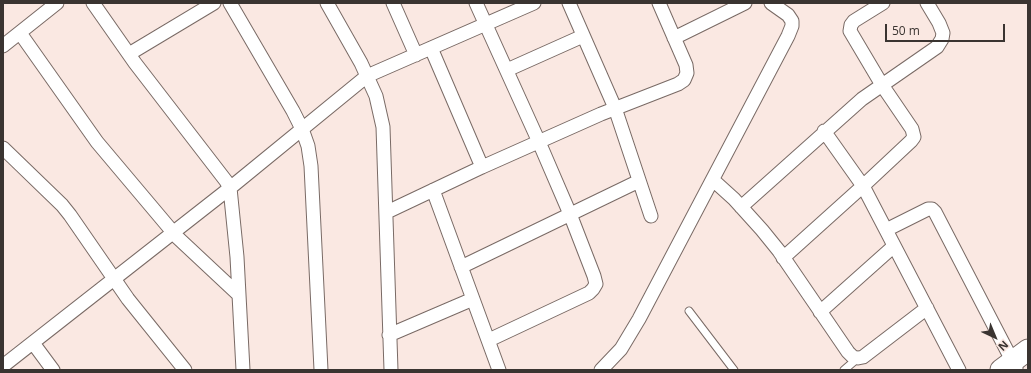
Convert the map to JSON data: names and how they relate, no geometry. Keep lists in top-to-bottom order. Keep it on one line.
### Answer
{"scale_bar":"50 m","north":"bottom right"}
